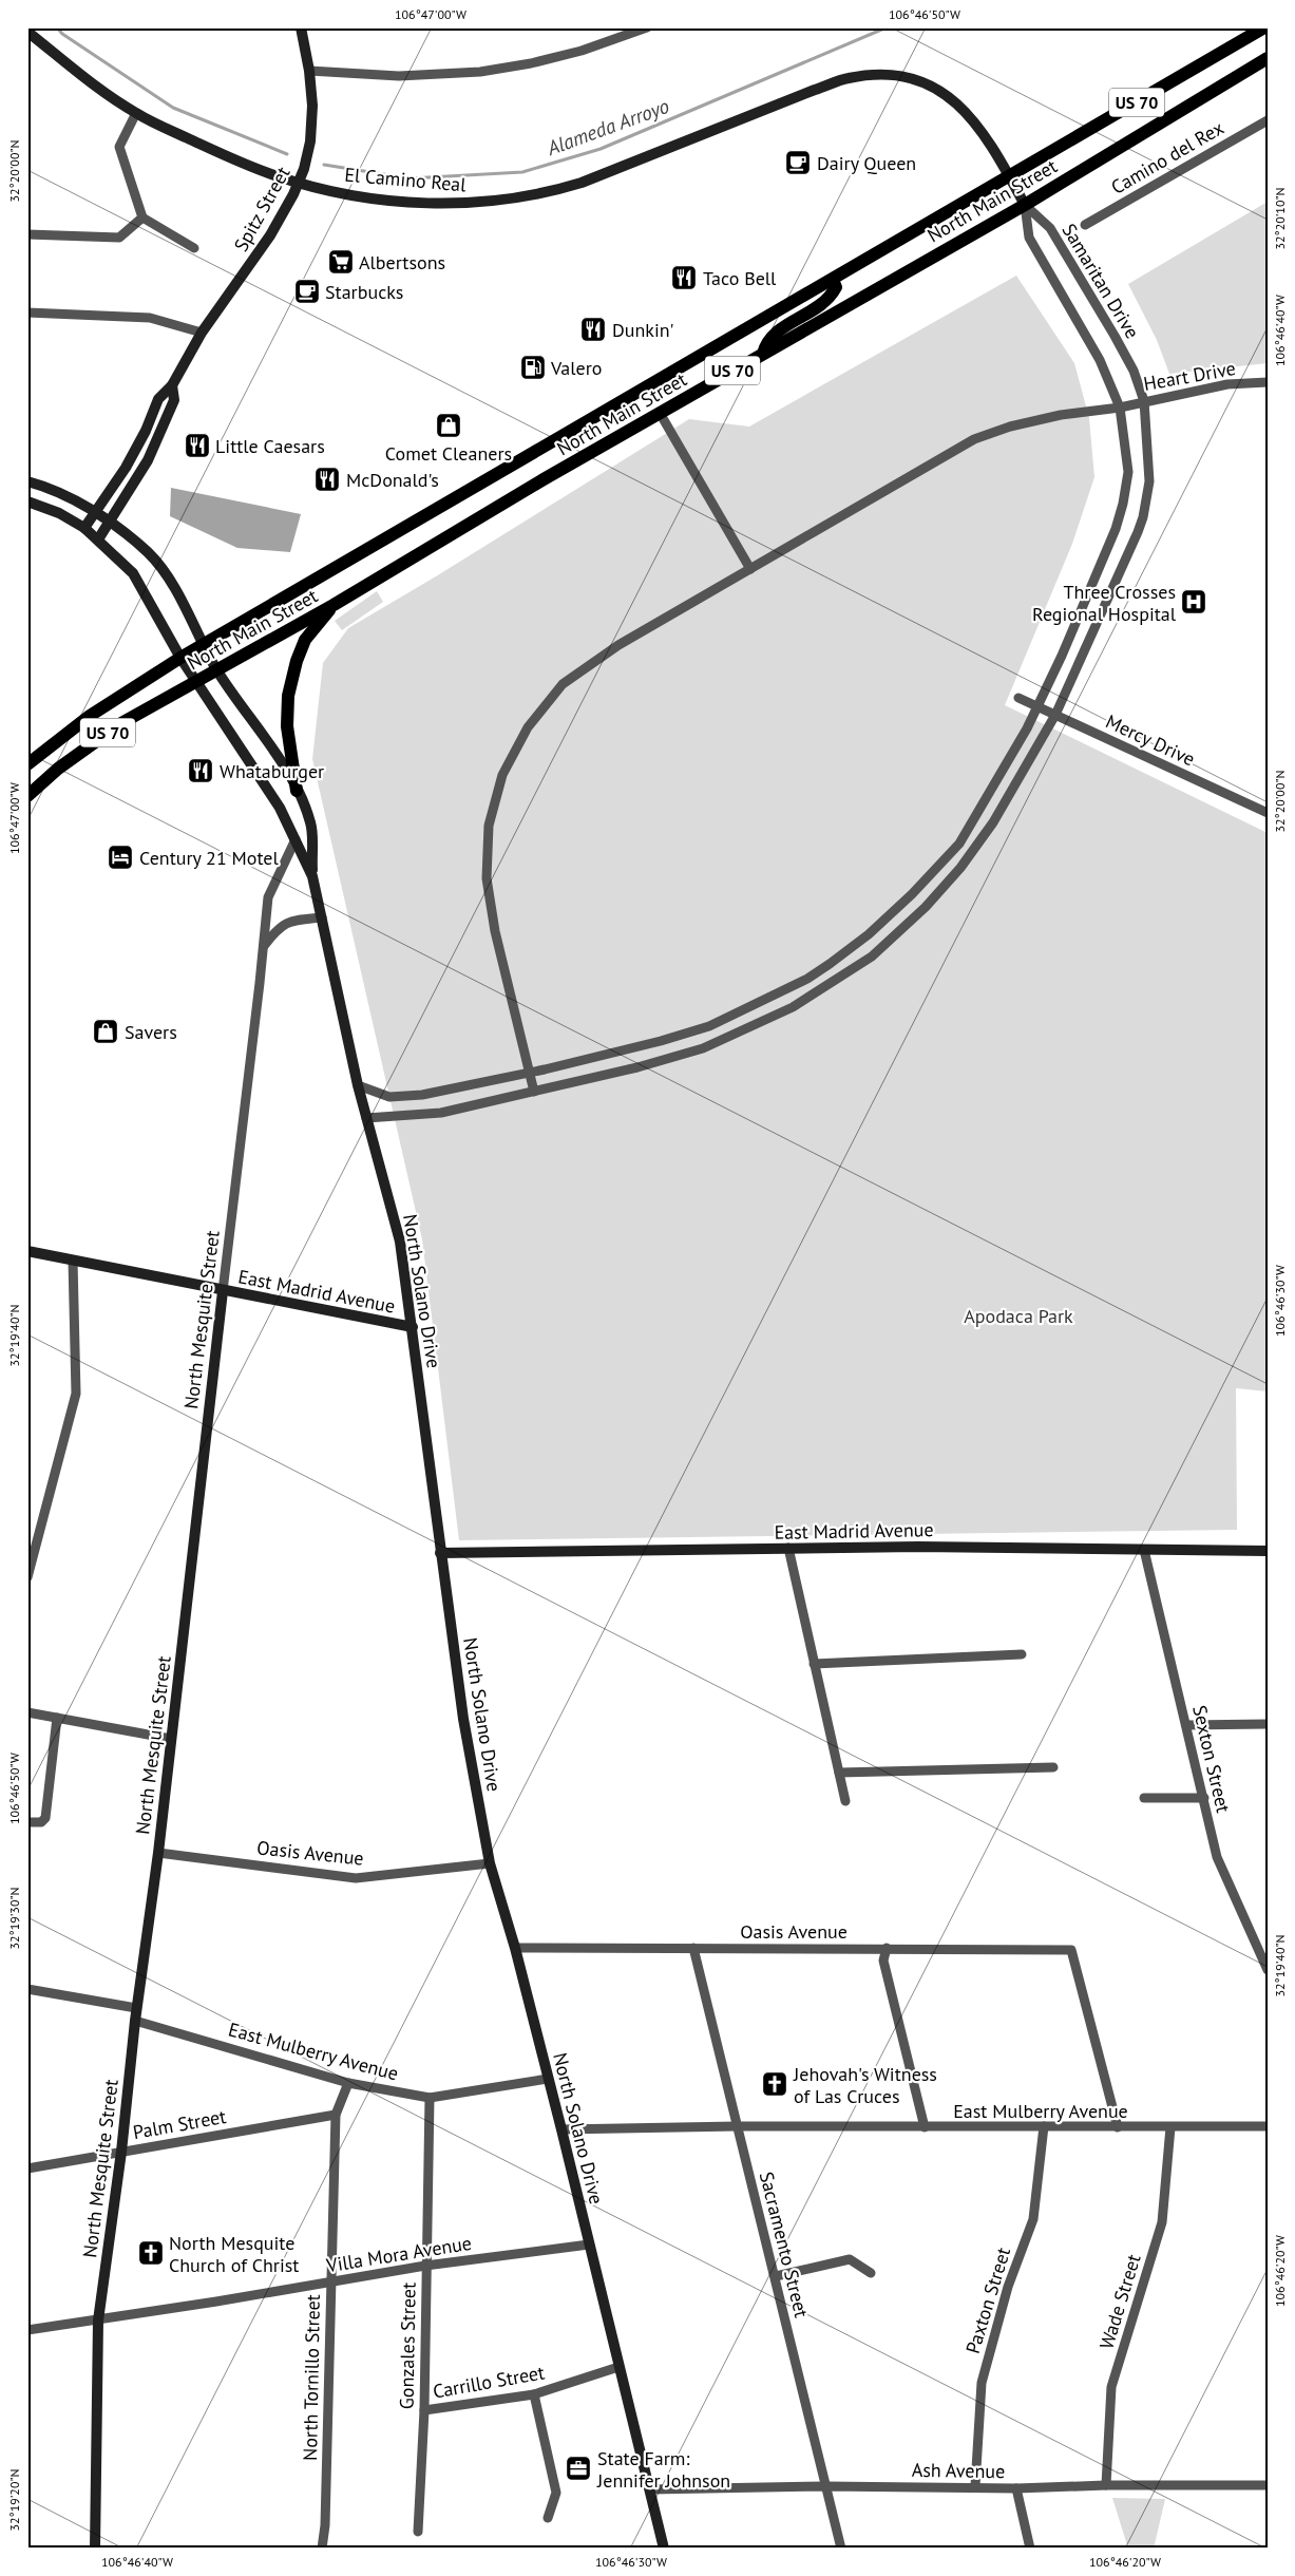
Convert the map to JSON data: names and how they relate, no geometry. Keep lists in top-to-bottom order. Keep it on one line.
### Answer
{"streets":{"main road":["US 70","North Main Street"],"street":["Camino del Rex","El Camino Real","Spitz Street","Samaritan Drive","Heart Drive","Mercy Drive","East Madrid Avenue","North Solano Drive","North Mesquite Street","Sexton Street","Oasis Avenue","East Mulberry Avenue","Palm Street","Sacramento Street","Villa Mora Avenue","Paxton Street","Wade Street","Gonzales Street","North Tornillo Street","Carrillo Street","Ash Avenue"]},"crossings":[["El Camino Real","North Main Street"],["El Camino Real","Spitz Street"],["El Camino Real","Samaritan Drive"],["North Main Street","Samaritan Drive"],["North Main Street","North Solano Drive"],["Spitz Street","North Solano Drive"],["Samaritan Drive","Heart Drive"],["Samaritan Drive","Mercy Drive"],["Samaritan Drive","North Solano Drive"],["East Madrid Avenue","North Solano Drive"],["East Madrid Avenue","North Mesquite Street"],["East Madrid Avenue","Sexton Street"],["North Solano Drive","North Mesquite Street"],["North Solano Drive","Oasis Avenue"],["North Solano Drive","East Mulberry Avenue"],["North Solano Drive","Villa Mora Avenue"],["North Solano Drive","Carrillo Street"],["North Solano Drive","Ash Avenue"],["North Mesquite Street","Oasis Avenue"],["North Mesquite Street","East Mulberry Avenue"],["North Mesquite Street","Palm Street"],["North Mesquite Street","Villa Mora Avenue"],["Oasis Avenue","East Mulberry Avenue"],["Oasis Avenue","Sacramento Street"],["East Mulberry Avenue","Sacramento Street"],["East Mulberry Avenue","Paxton Street"],["East Mulberry Avenue","Wade Street"],["East Mulberry Avenue","Gonzales Street"],["East Mulberry Avenue","North Tornillo Street"],["Palm Street","North Tornillo Street"],["Sacramento Street","Ash Avenue"],["Villa Mora Avenue","Gonzales Street"],["Villa Mora Avenue","North Tornillo Street"],["Paxton Street","Ash Avenue"],["Wade Street","Ash Avenue"],["Gonzales Street","Carrillo Street"]],"water":["Alameda Arroyo"],"parks":["Apodaca Park"],"places":{"cafe":["Dairy Queen","Starbucks"],"supermarket":["Albertsons"],"restaurant":["Taco Bell","Dunkin'","Little Caesars","McDonald's","Whataburger"],"fuel station":["Valero"],"shop":["Comet Cleaners","Savers"],"hospital":["Three Crosses Regional Hospital"],"hotel":["Century 21 Motel"],"church":["Jehovah's Witness of Las Cruces","North Mesquite Church of Christ"],"office":["State Farm: Jennifer Johnson"]},"coordinates":["106°47'00\"W","106°46'50\"W","32°20'00\"N","32°20'10\"N","106°46'40\"W","106°46'30\"W","32°19'40\"N","32°19'30\"N","106°46'20\"W","32°19'20\"N"]}
